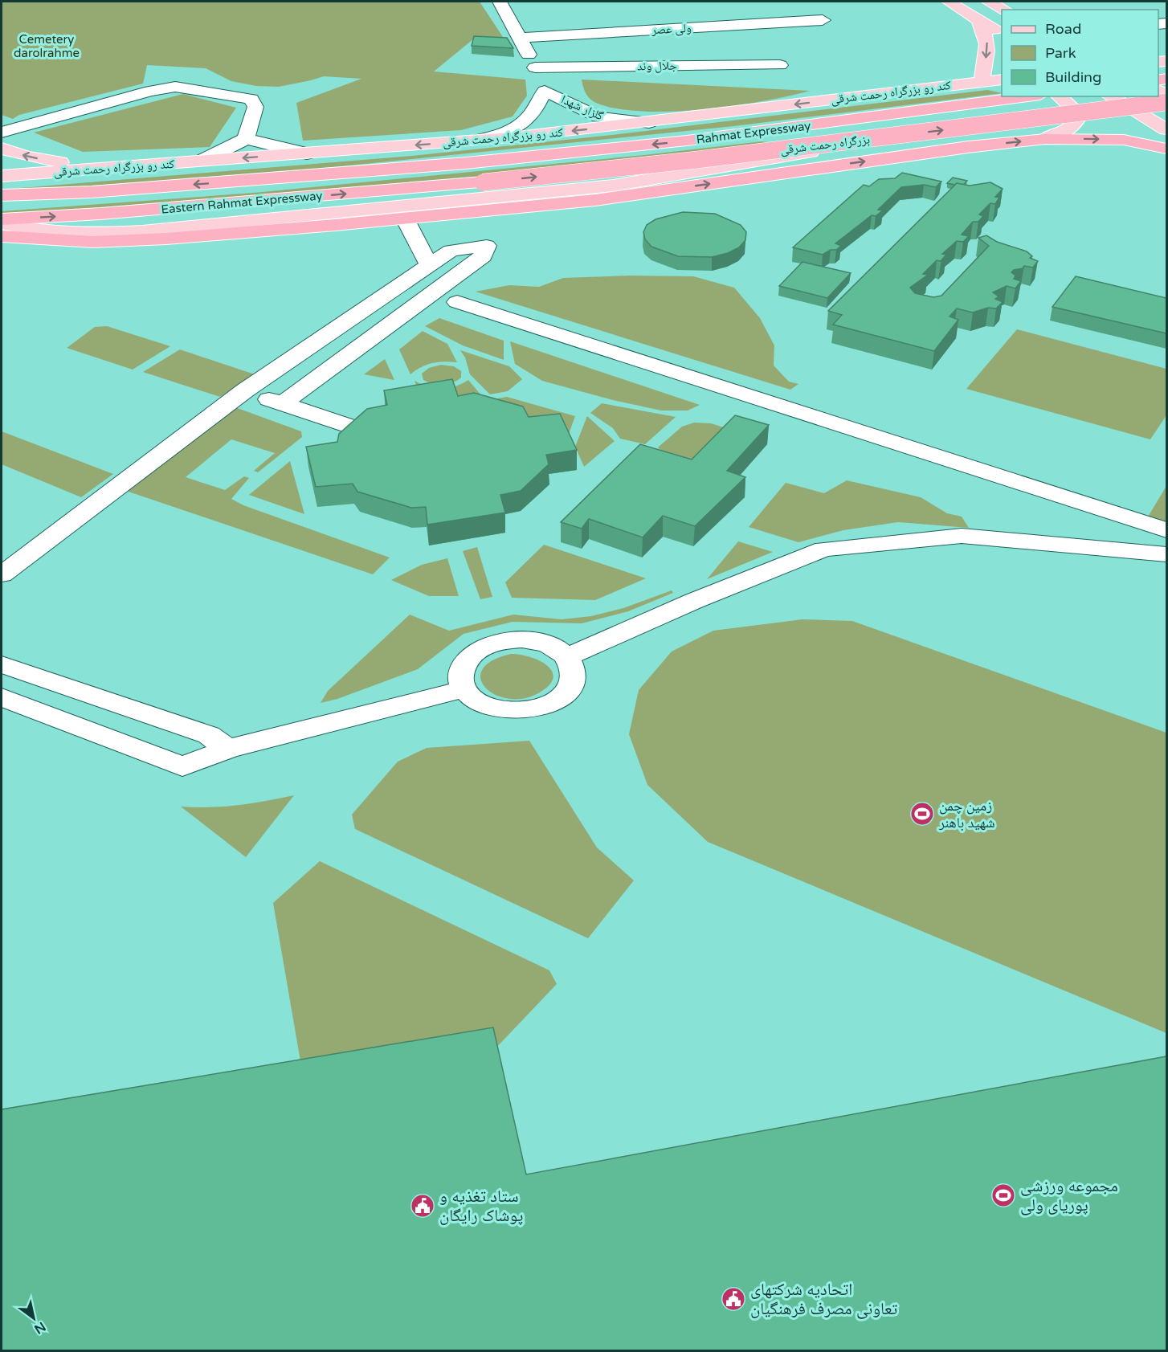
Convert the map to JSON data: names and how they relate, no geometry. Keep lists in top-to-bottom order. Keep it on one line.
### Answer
{"streets":{"highway":["Rahmat Expressway","بزرگراه رحمت شرقی","Eastern Rahmat Expressway"],"main road":["کند رو بزرگراه رحمت شرقی"],"street":["ولی عصر","جلال وند","گلزار شهدا"]},"crossings":[["ولی عصر","گلزار شهدا"],["جلال وند","گلزار شهدا"],["کند رو بزرگراه رحمت شرقی","گلزار شهدا"],["Rahmat Expressway","Eastern Rahmat Expressway"],["بزرگراه رحمت شرقی","Eastern Rahmat Expressway"]],"parks":["Cemetery darolrahme"],"places":{"sports":["زمین چمن شهید باهنر","مجموعه ورزشی پوریای ولی"],"public building":["ستاد تغذیه و پوشاک رایگان","اتحادیه شرکتهای تعاونی مصرف فرهنگیان"]},"legend":["Road","Park","Building"],"north":"bottom right"}
